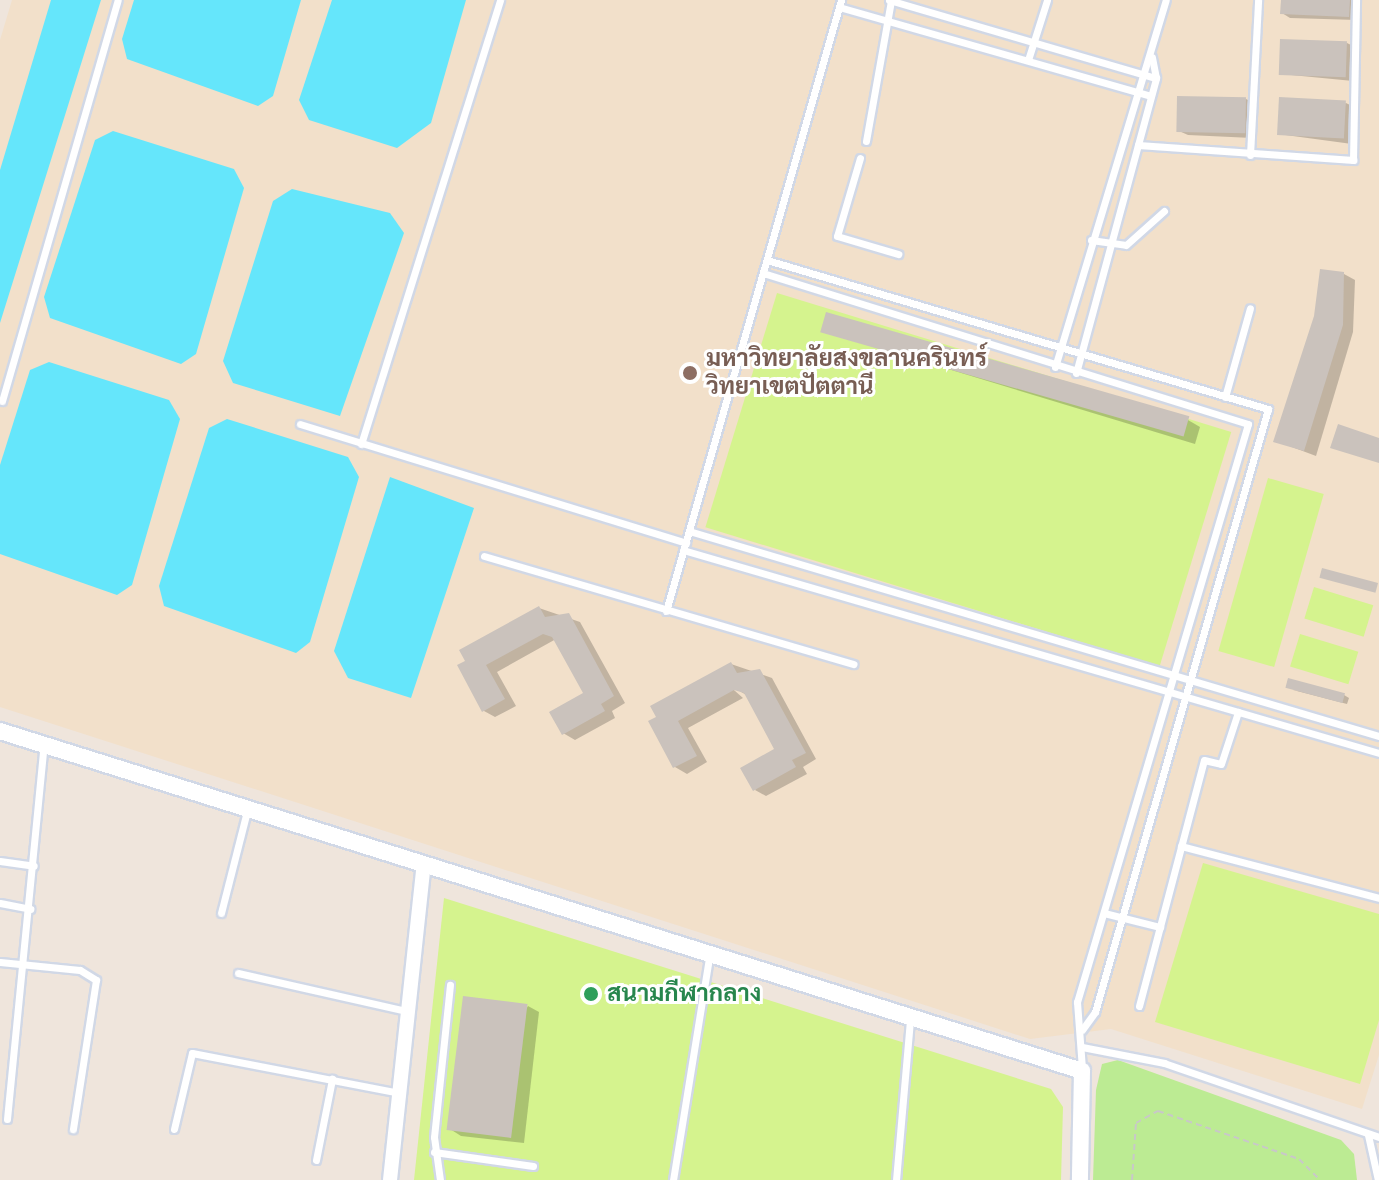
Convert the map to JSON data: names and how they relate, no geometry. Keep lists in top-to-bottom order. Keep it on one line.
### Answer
{"places":["มหาวิทยาลัยสงขลานครินทร์ วิทยาเขตปัตตานี","สนามกีฬากลาง"]}
